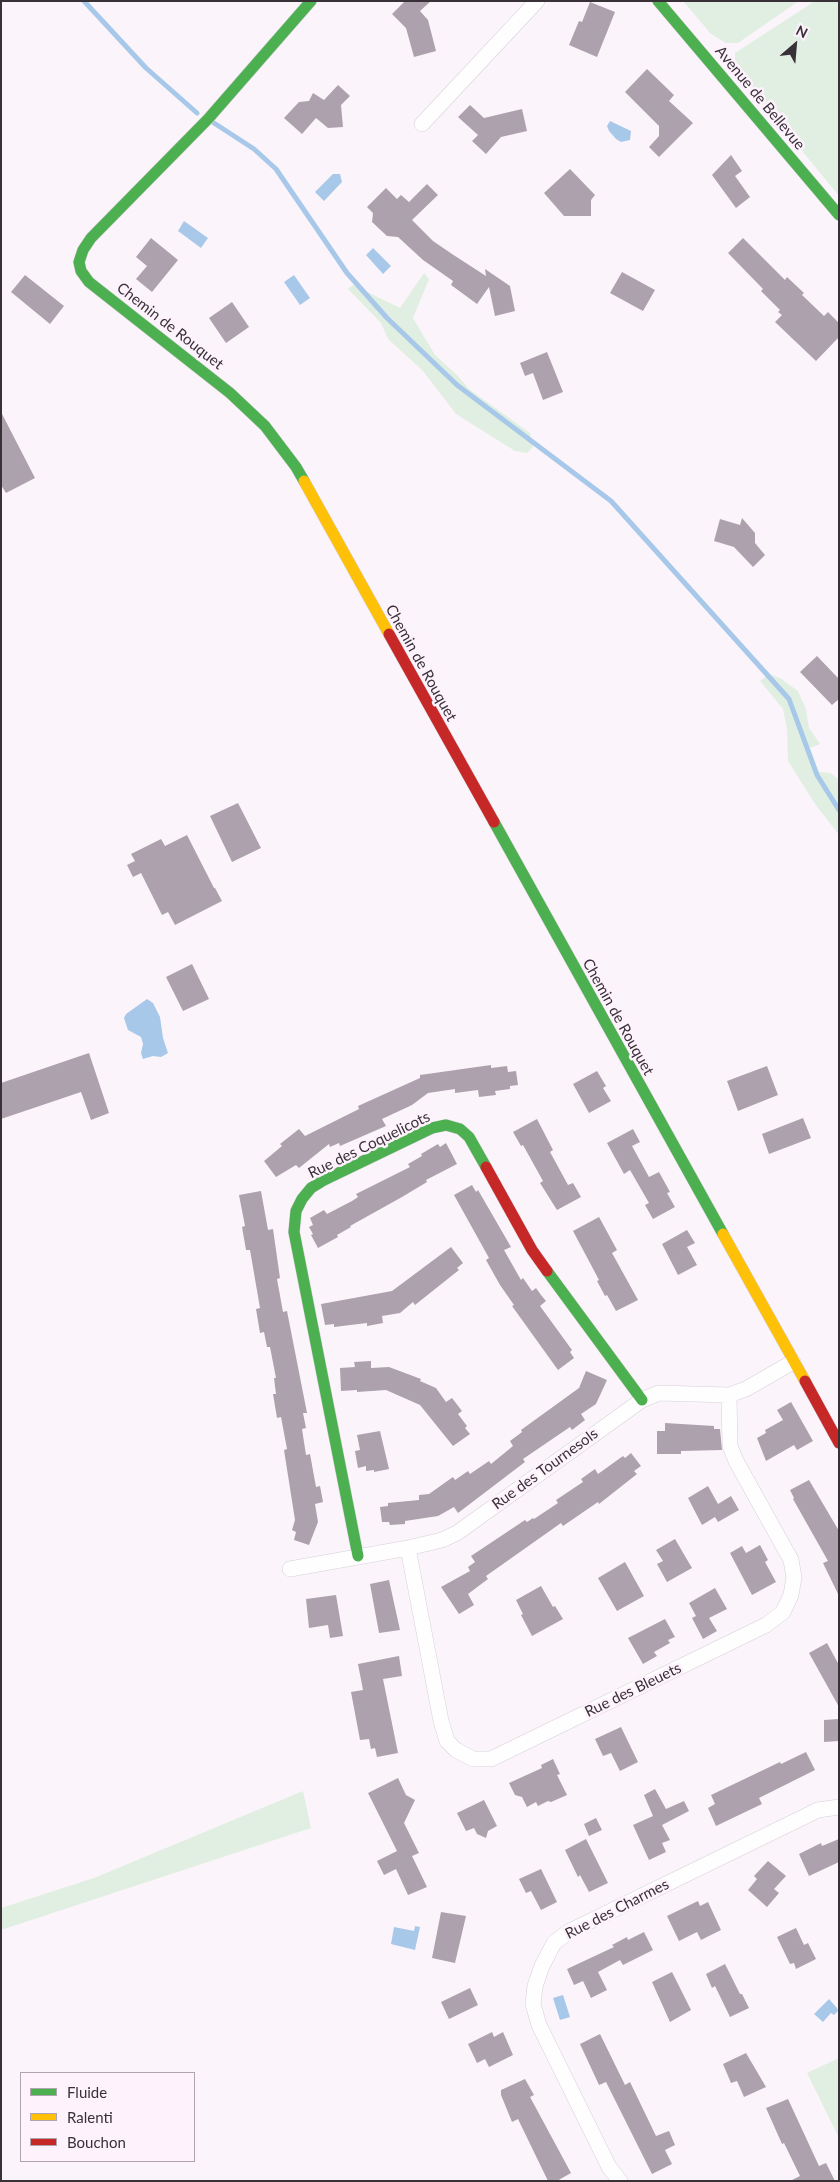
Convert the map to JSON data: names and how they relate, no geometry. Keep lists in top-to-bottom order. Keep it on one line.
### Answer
{"streets":{"street":["Avenue de Bellevue","Chemin de Rouquet","Rue des Coquelicots","Rue des Tournesols","Rue des Bleuets","Rue des Charmes"]},"crossings":[["Chemin de Rouquet","Rue des Tournesols"],["Rue des Coquelicots","Rue des Tournesols"],["Rue des Tournesols","Rue des Bleuets"]],"legend":["Fluide","Ralenti","Bouchon"],"north":"top right"}
